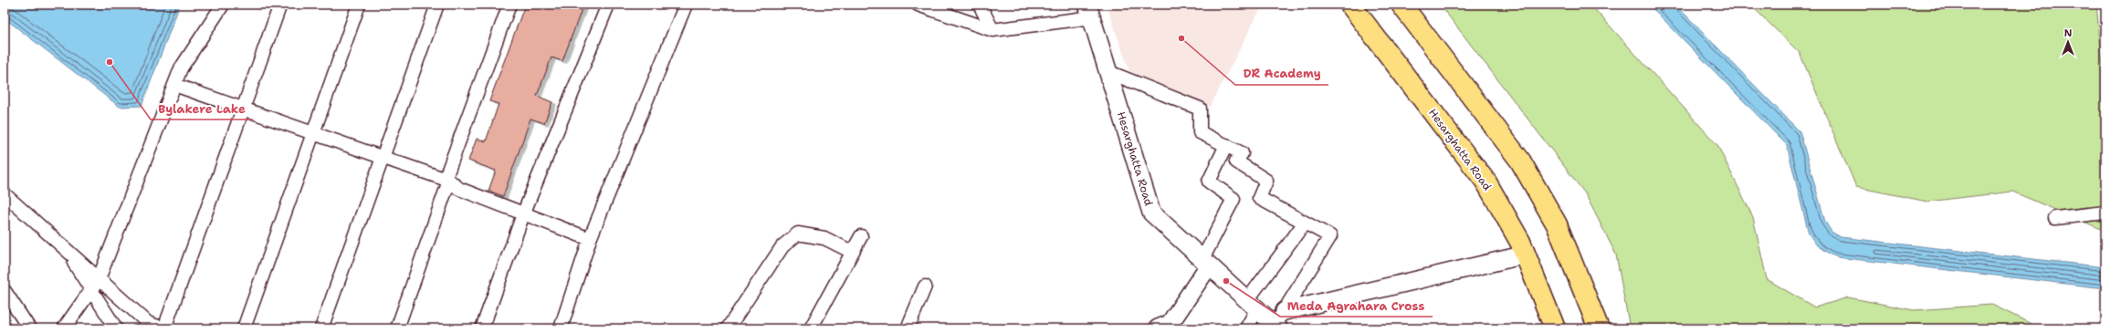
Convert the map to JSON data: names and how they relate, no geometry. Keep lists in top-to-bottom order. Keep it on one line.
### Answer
{"streets":{"main road":["Hesarghatta Road"]},"places":["DR Academy","Bylakere Lake","Meda Agrahara Cross"],"north":"top"}
